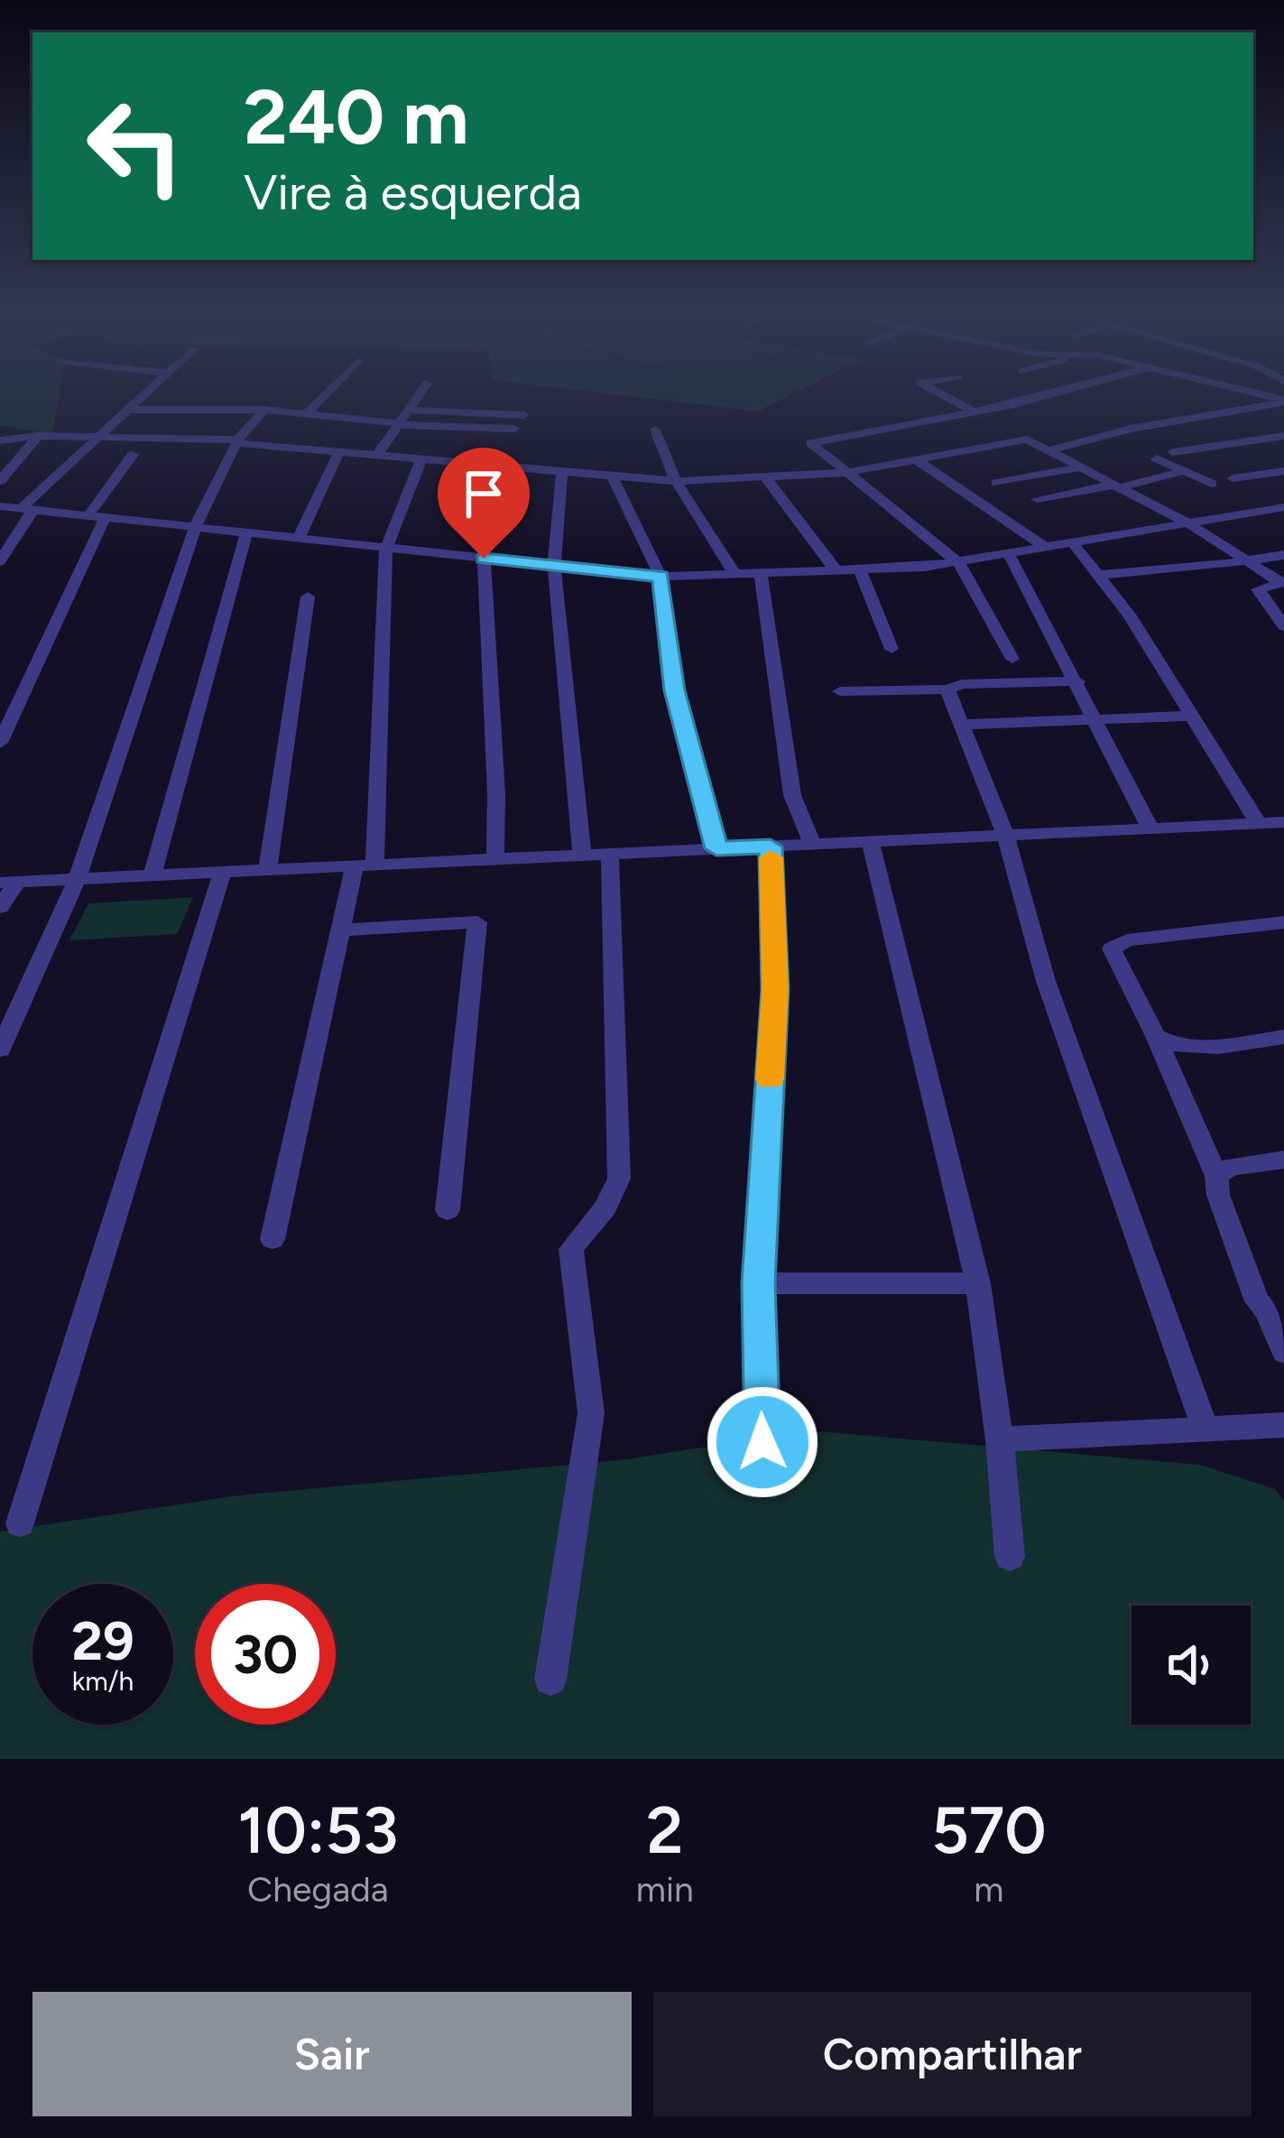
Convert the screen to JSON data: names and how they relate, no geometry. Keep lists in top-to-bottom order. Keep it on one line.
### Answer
{"page":{"turn":["240 m","Vire à esquerda"],"speed":"29 km/h","limit":"30","eta":["10:53","Chegada","2","min","570","m"],"buttons":["Sair","Compartilhar"]}}
